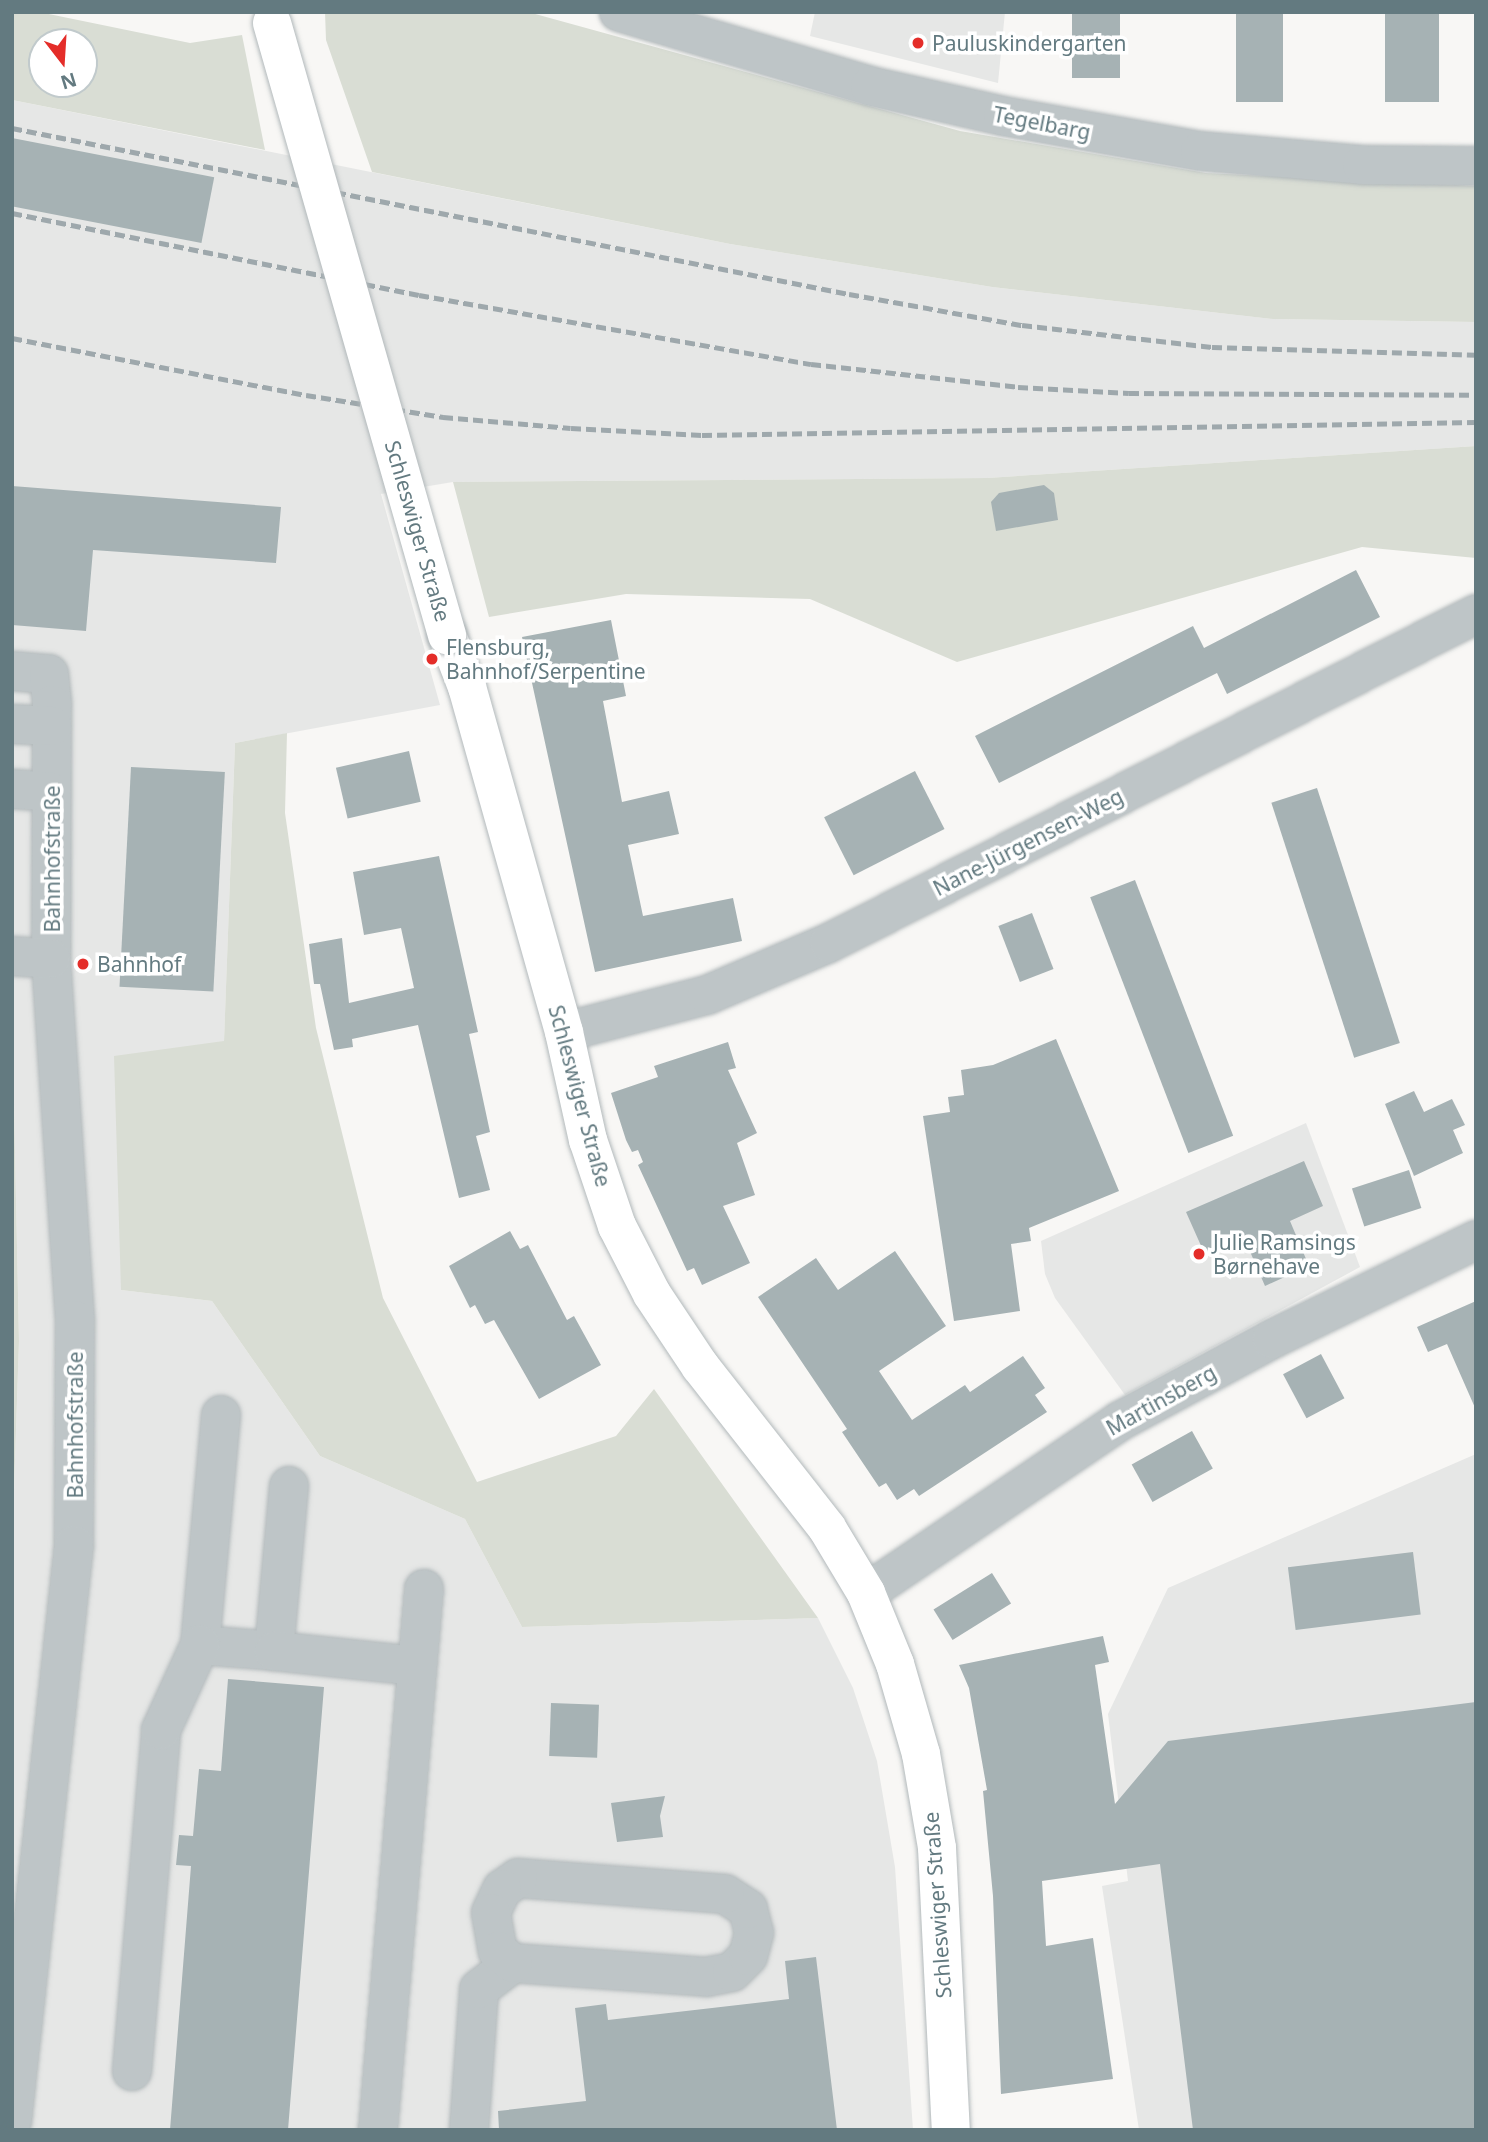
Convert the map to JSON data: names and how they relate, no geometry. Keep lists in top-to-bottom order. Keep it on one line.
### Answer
{"streets":{"main road":["Schleswiger Straße"],"street":["Tegelbarg","Nane-Jürgensen-Weg","Bahnhofstraße","Martinsberg"]},"crossings":[["Schleswiger Straße","Nane-Jürgensen-Weg"],["Schleswiger Straße","Martinsberg"]],"places":["Pauluskindergarten","Flensburg, Bahnhof/Serpentine","Bahnhof","Julie Ramsings Børnehave"],"north":"bottom"}
